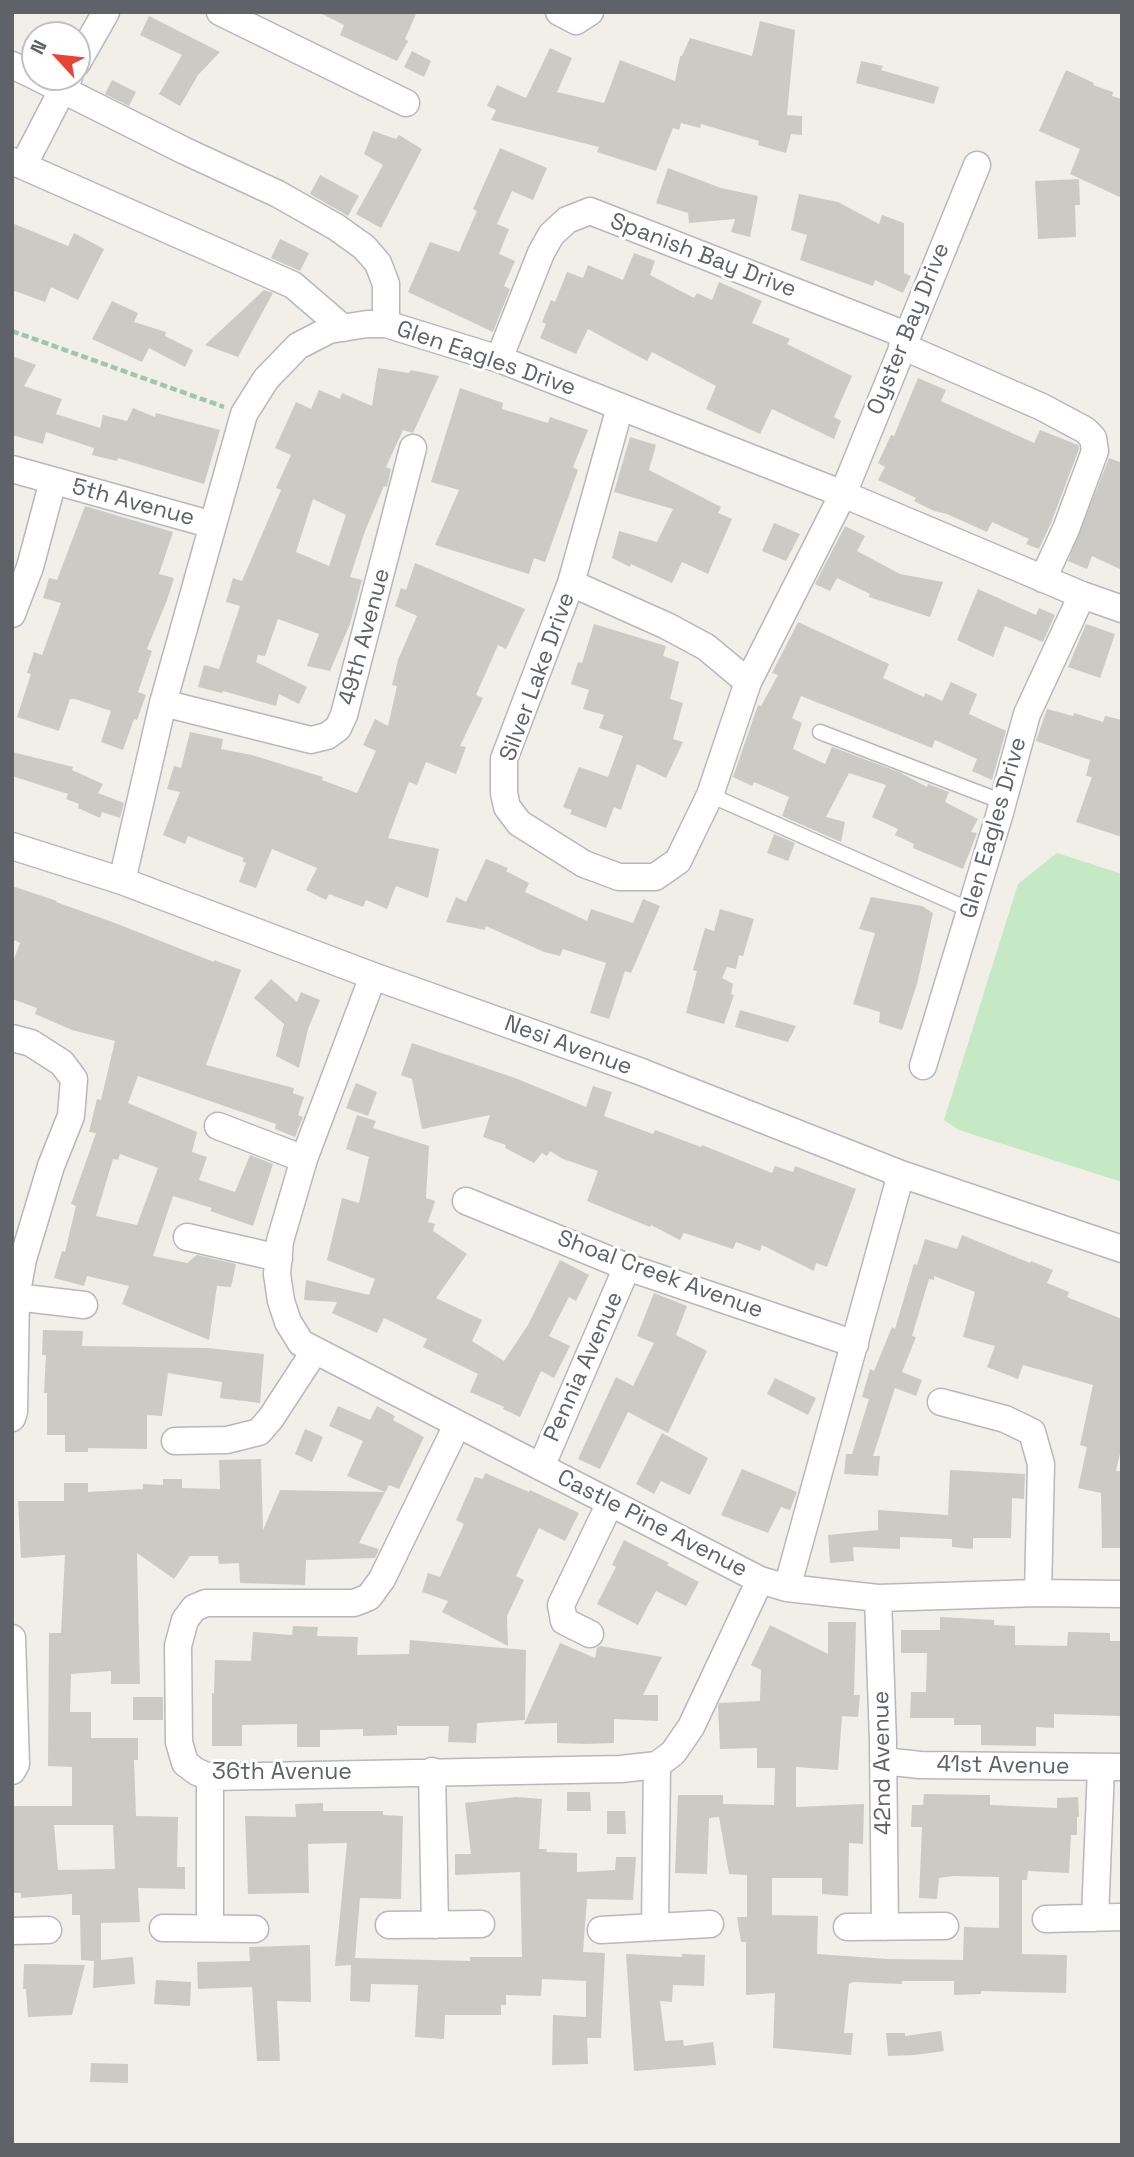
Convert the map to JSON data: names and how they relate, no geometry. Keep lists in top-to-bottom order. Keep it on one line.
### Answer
{"streets":{"street":["Spanish Bay Drive","Oyster Bay Drive","Glen Eagles Drive","5th Avenue","49th Avenue","Silver Lake Drive","Nesi Avenue","Shoal Creek Avenue","Pennia Avenue","Castle Pine Avenue","42nd Avenue","41st Avenue","36th Avenue"]},"crossings":[["Spanish Bay Drive","Oyster Bay Drive"],["Spanish Bay Drive","Glen Eagles Drive"],["Oyster Bay Drive","Glen Eagles Drive"],["Oyster Bay Drive","Silver Lake Drive"],["Glen Eagles Drive","5th Avenue"],["Glen Eagles Drive","49th Avenue"],["Glen Eagles Drive","Silver Lake Drive"],["Glen Eagles Drive","Nesi Avenue"],["Nesi Avenue","Castle Pine Avenue"],["Shoal Creek Avenue","Pennia Avenue"],["Pennia Avenue","Castle Pine Avenue"],["Castle Pine Avenue","42nd Avenue"],["Castle Pine Avenue","36th Avenue"],["42nd Avenue","41st Avenue"]],"north":"top left"}
